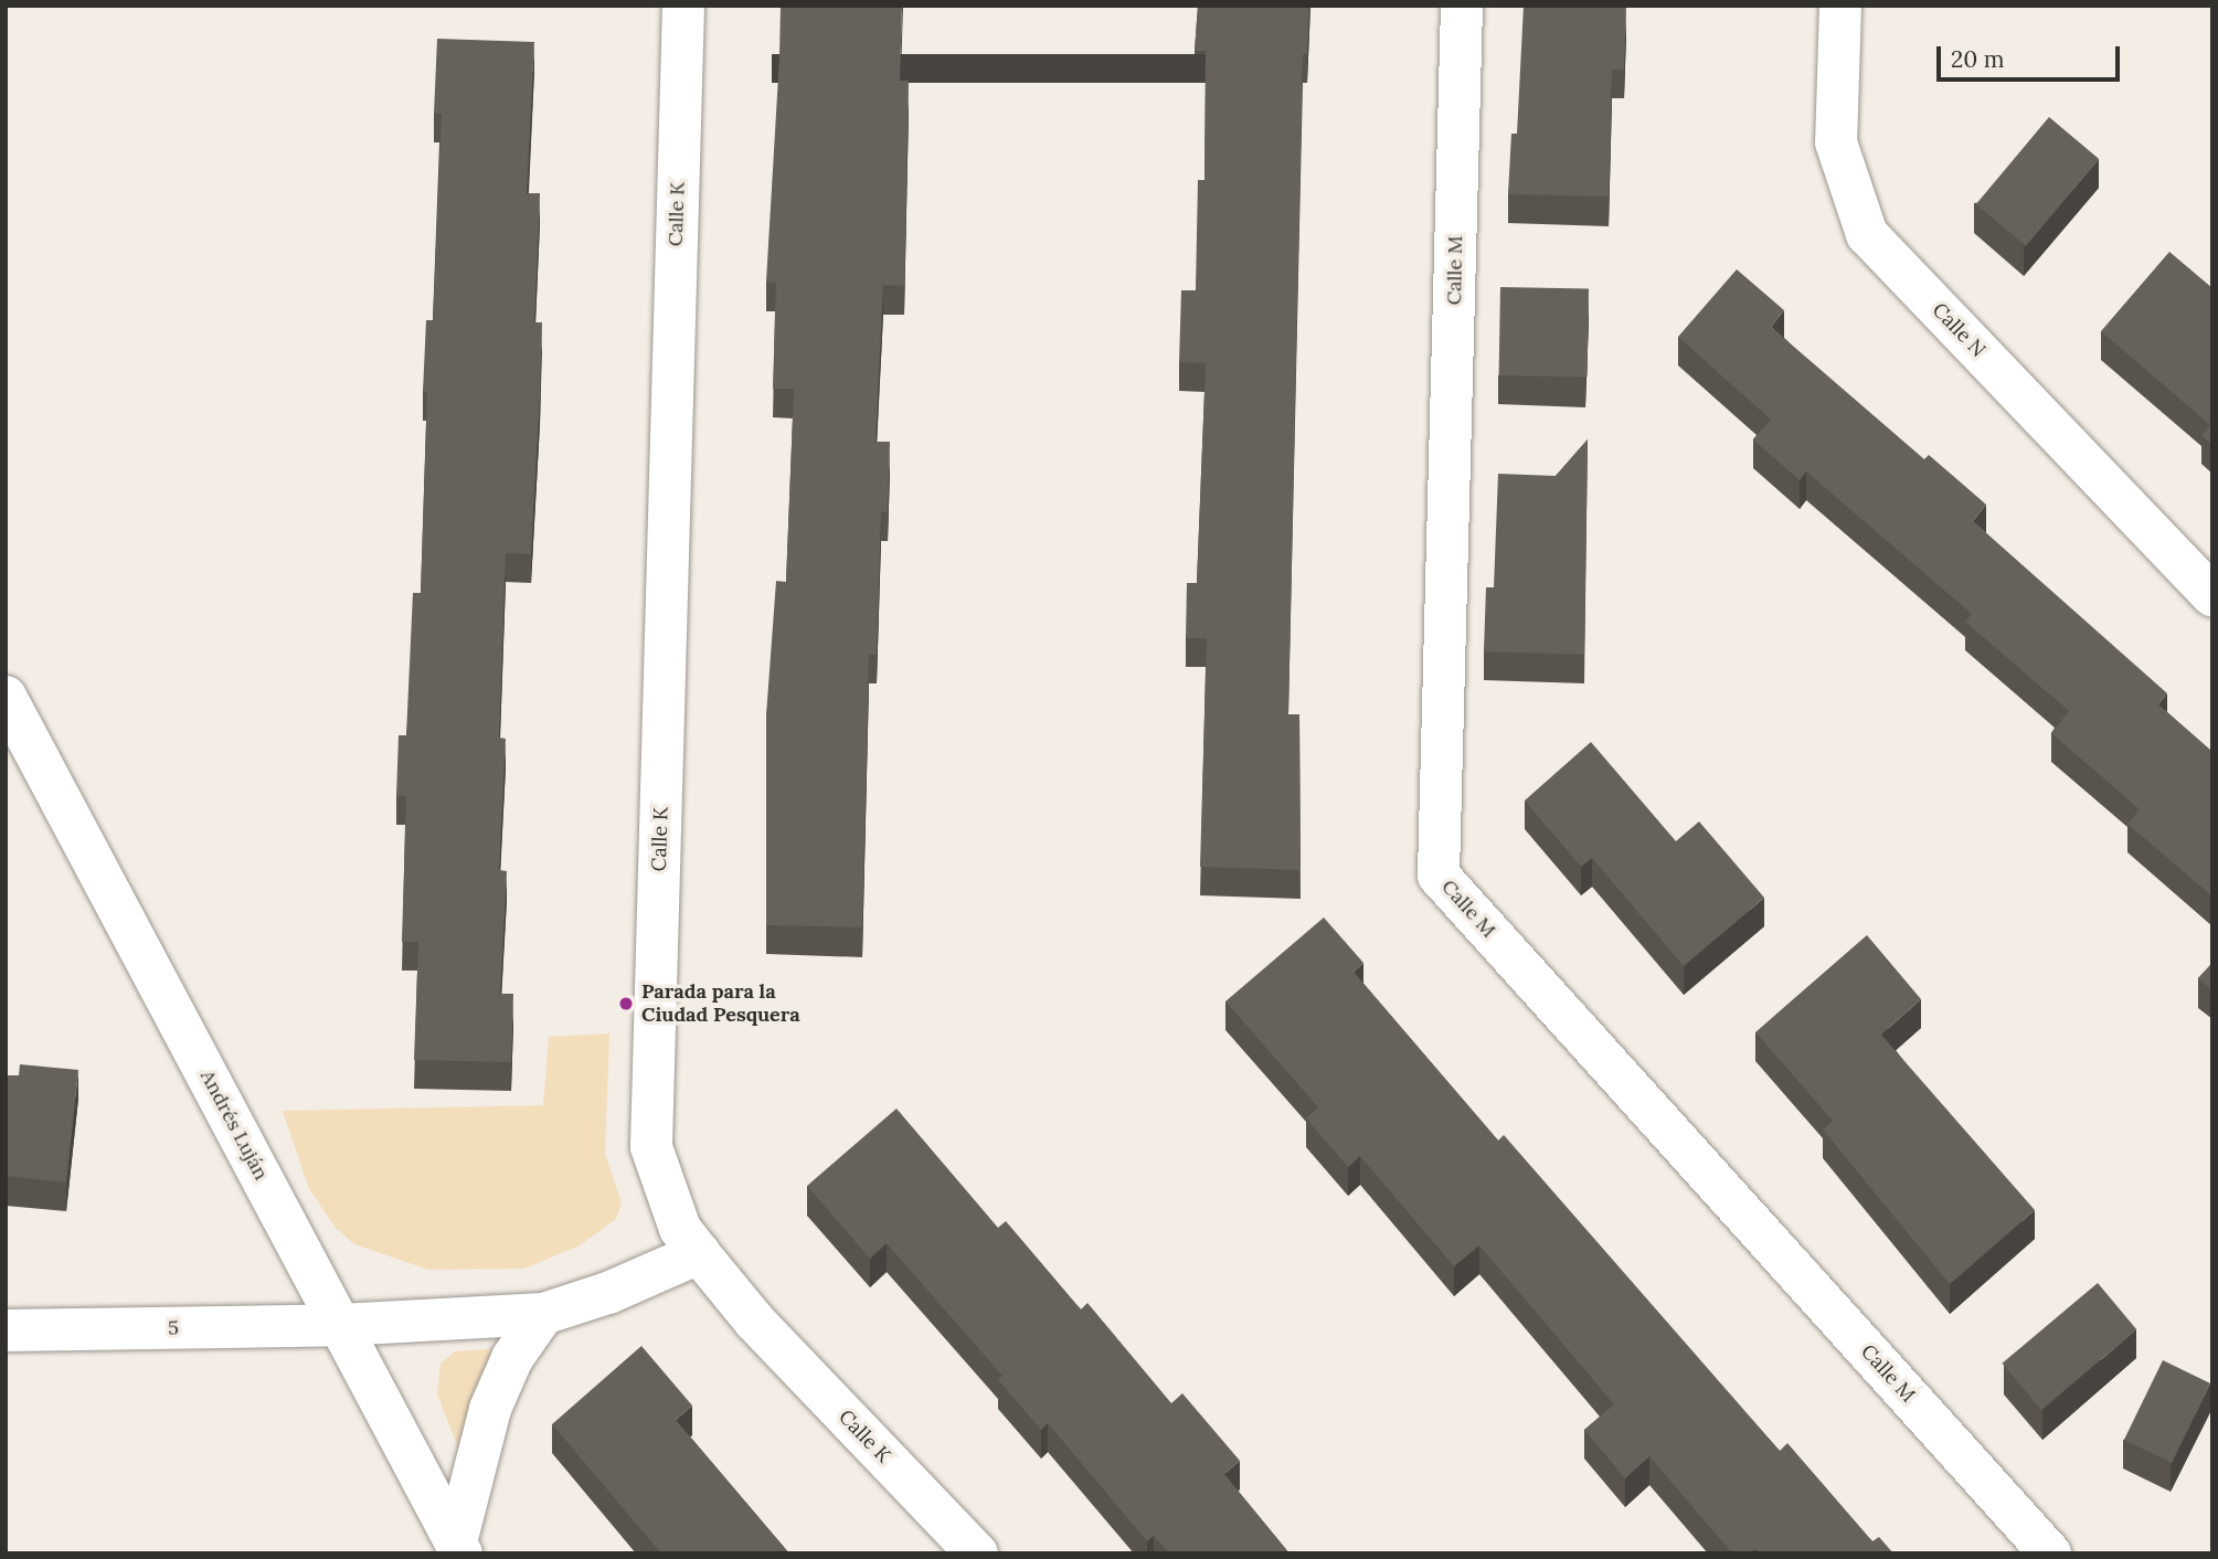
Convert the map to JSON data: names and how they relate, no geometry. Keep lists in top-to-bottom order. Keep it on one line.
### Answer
{"streets":{"street":["Calle K","Calle M","Calle N","Andrés Luján","5"]},"crossings":[["Calle K","5"],["Andrés Luján","5"]],"places":["Parada para la Ciudad Pesquera"],"scale_bar":"20 m"}
